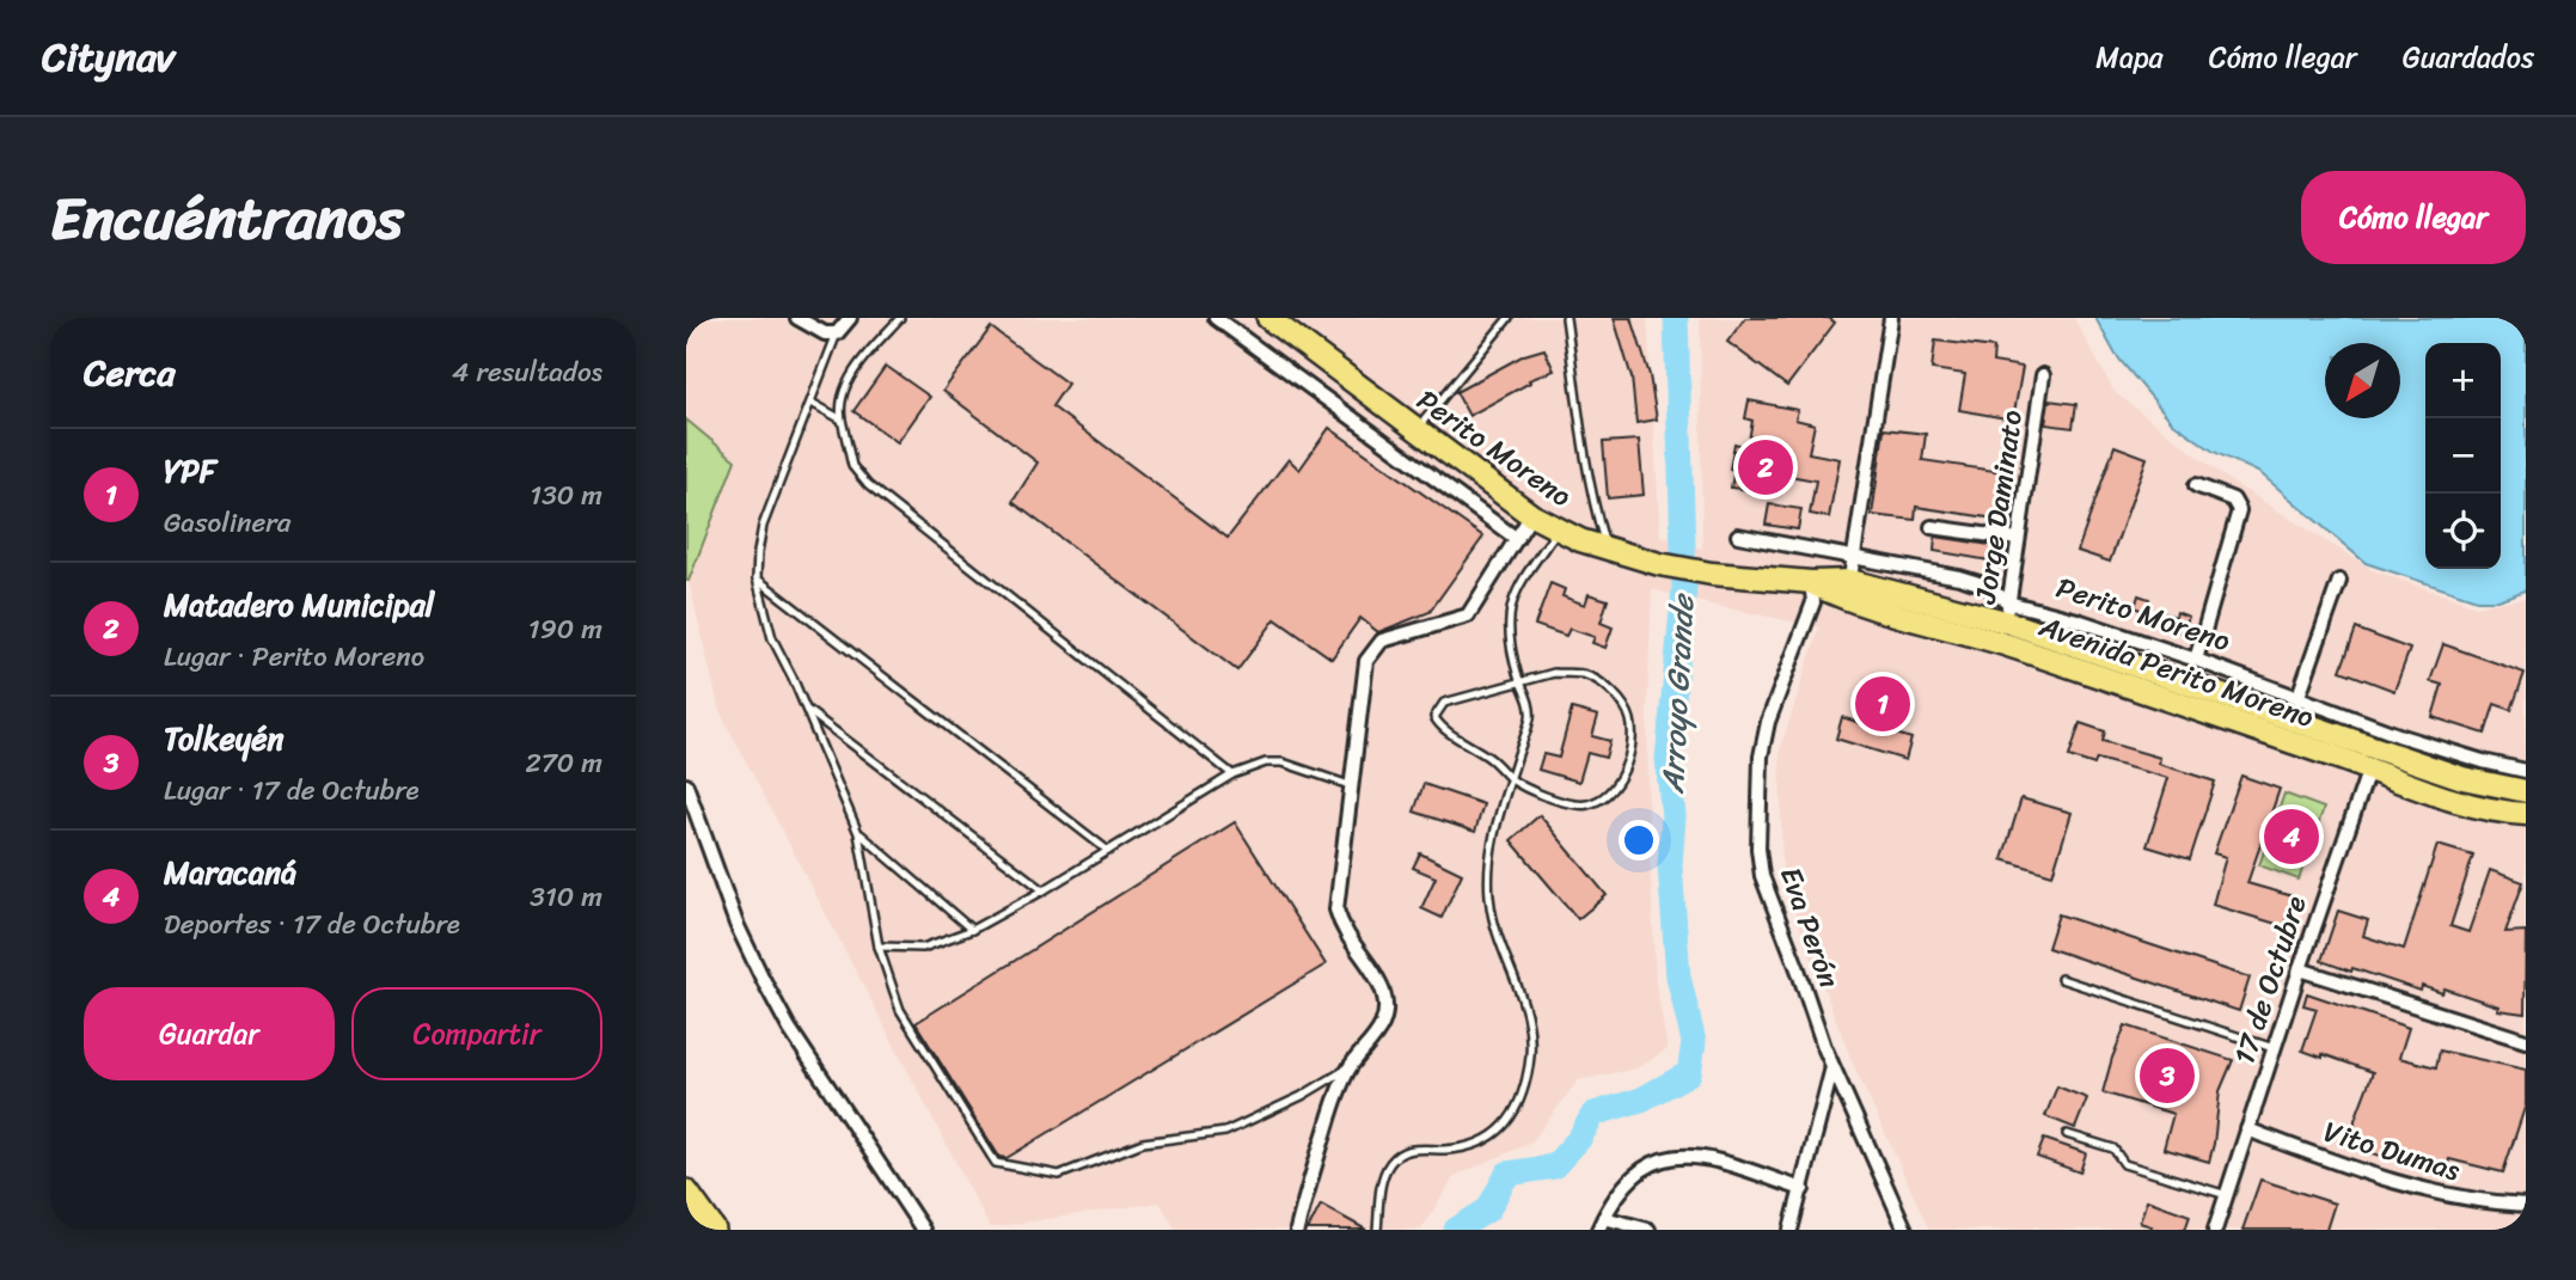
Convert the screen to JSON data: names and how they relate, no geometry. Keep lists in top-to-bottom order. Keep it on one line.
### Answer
{"streets":{"main road":["Perito Moreno","Avenida Perito Moreno"],"street":["Jorge Daminato","Eva Perón","17 de Octubre","Vito Dumas"]},"crossings":[["Perito Moreno","Jorge Daminato"],["Perito Moreno","Avenida Perito Moreno"],["Jorge Daminato","Avenida Perito Moreno"],["Avenida Perito Moreno","Eva Perón"],["Avenida Perito Moreno","17 de Octubre"],["17 de Octubre","Vito Dumas"]],"water":["Arroyo Grande"],"north":"bottom left","page":{"header":"Citynav","nav":["Mapa","Cómo llegar","Guardados"],"title":"Encuéntranos","buttons":["Cómo llegar",["Guardar","Compartir"]],"heading":["Cerca","4 resultados"],"map_buttons":["+","−"],"list":[{"mark":"1","name":"YPF","note":"Gasolinera","value":"130 m"},{"mark":"2","name":"Matadero Municipal","note":"Lugar · Perito Moreno","value":"190 m"},{"mark":"3","name":"Tolkeyén","note":"Lugar · 17 de Octubre","value":"270 m"},{"mark":"4","name":"Maracaná","note":"Deportes · 17 de Octubre","value":"310 m"}],"pins":["2","1","4","3"]}}
